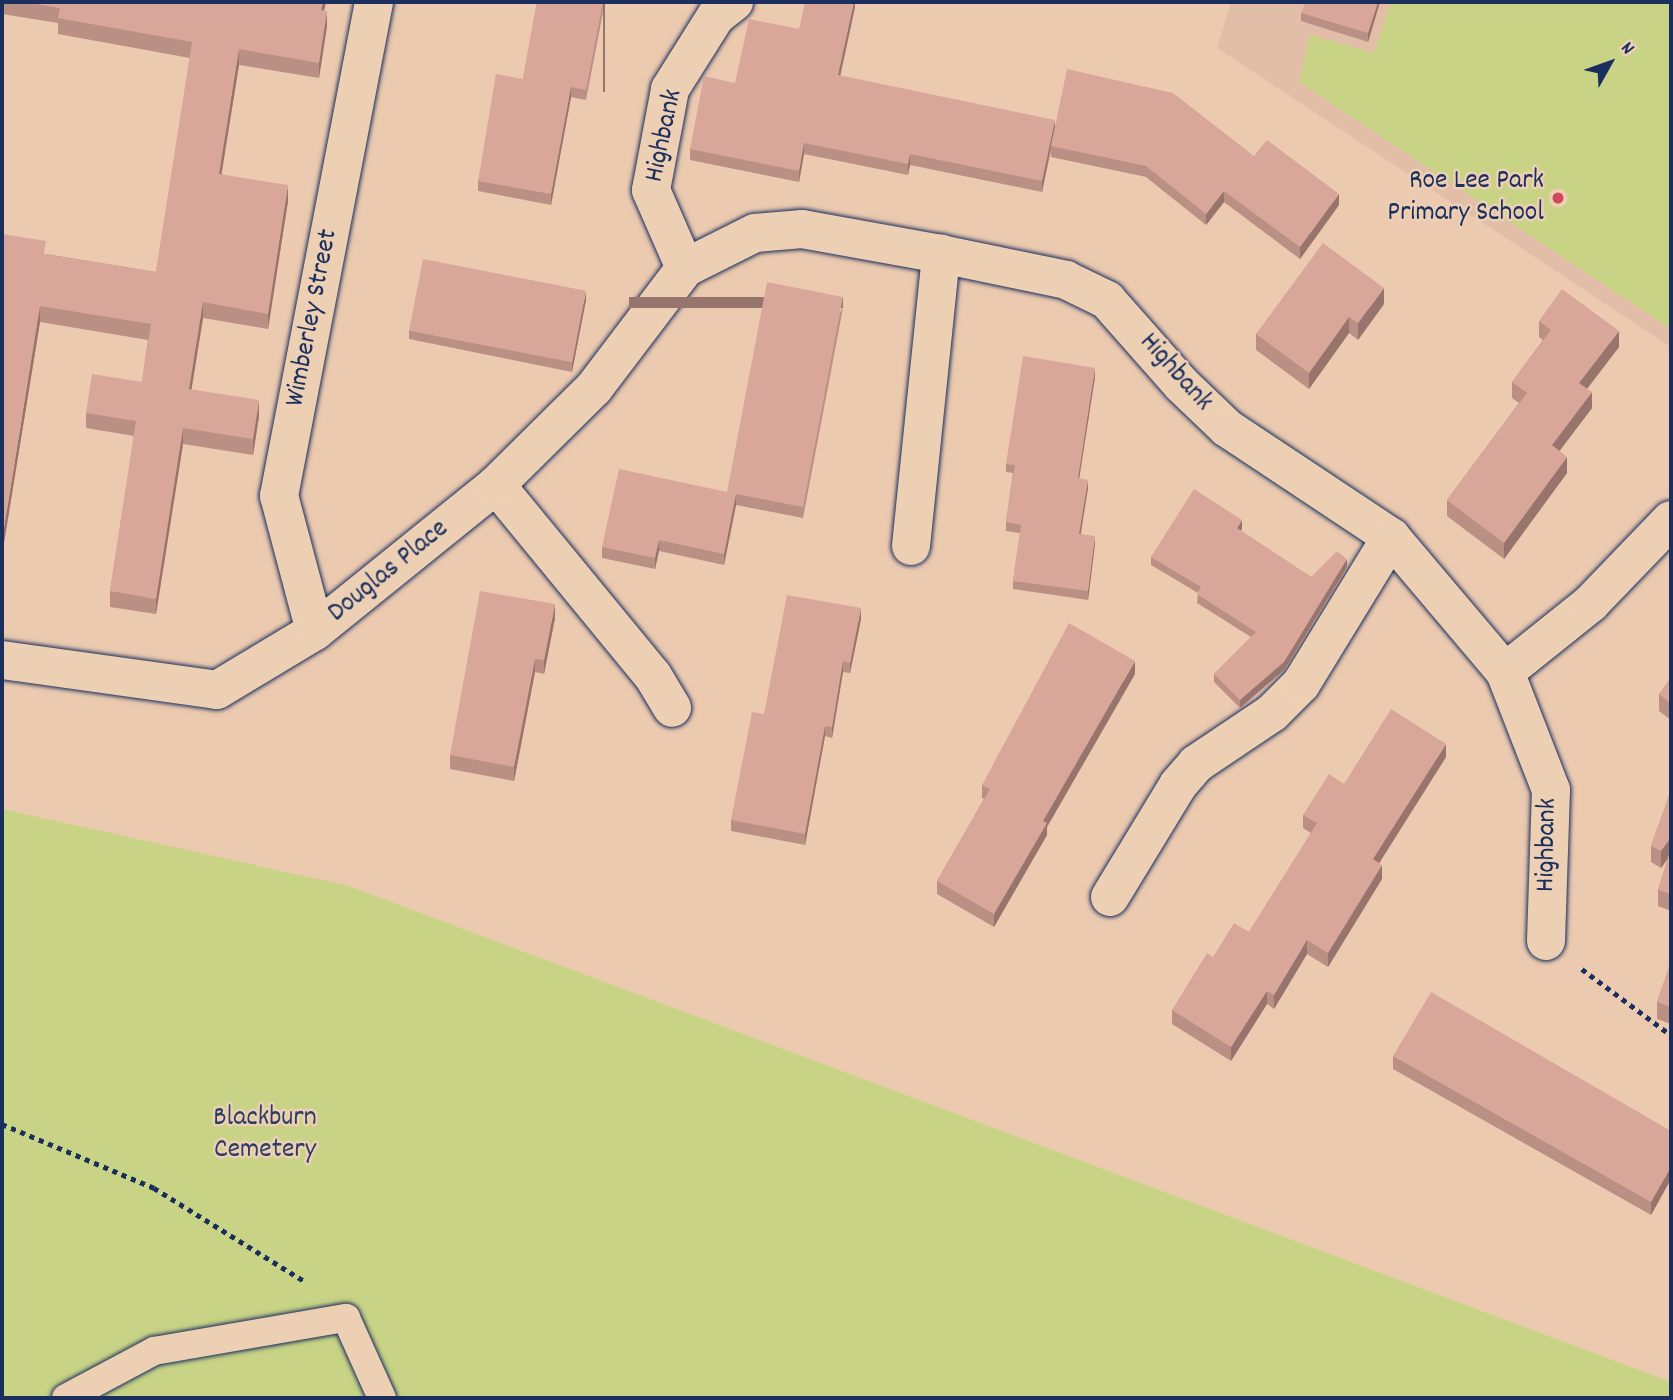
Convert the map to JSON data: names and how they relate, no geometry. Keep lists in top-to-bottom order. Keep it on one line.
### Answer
{"streets":{"street":["Highbank","Wimberley Street","Douglas Place"]},"crossings":[["Highbank","Douglas Place"],["Wimberley Street","Douglas Place"]],"parks":["Blackburn Cemetery"],"places":["Roe Lee Park Primary School"],"north":"top right"}
